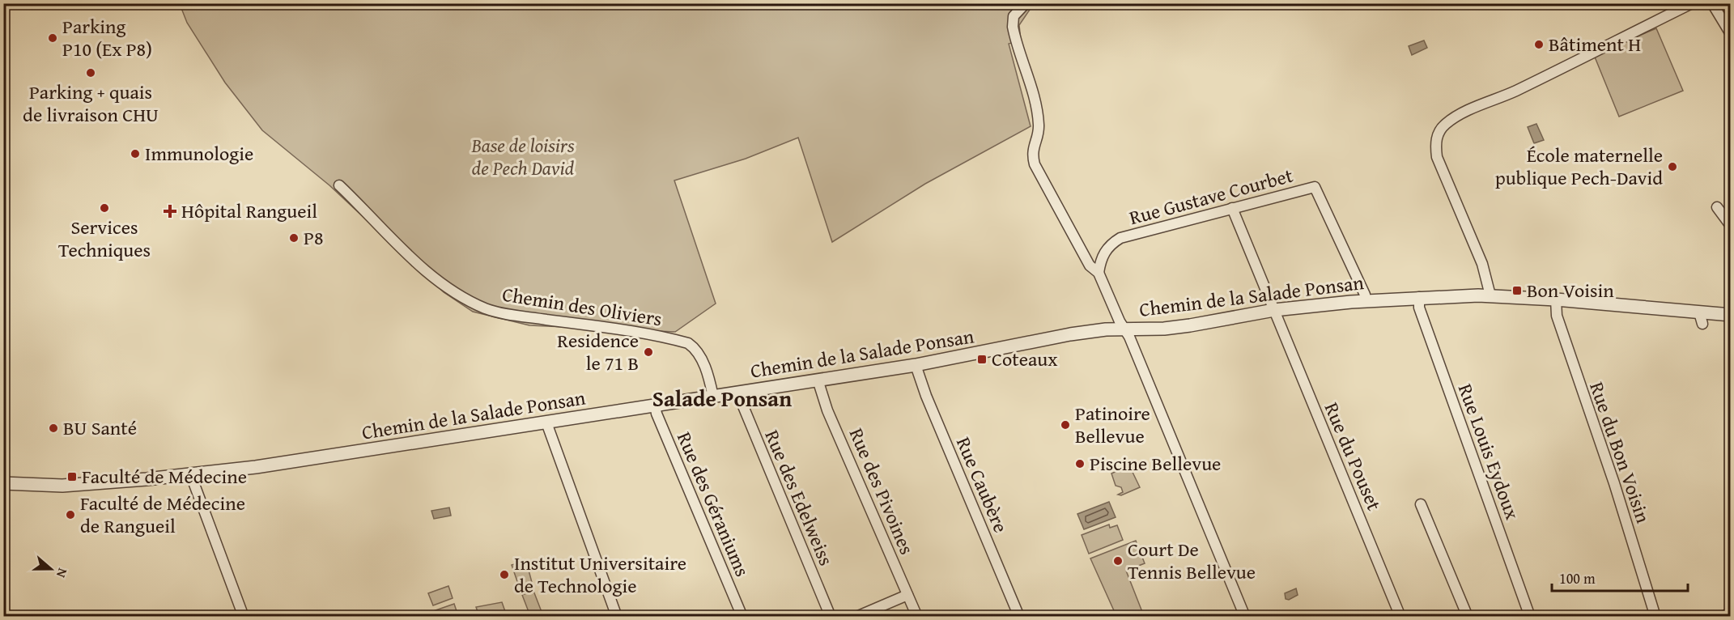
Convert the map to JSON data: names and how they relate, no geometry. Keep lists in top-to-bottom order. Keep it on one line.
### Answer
{"streets":{"street":["Rue Gustave Courbet","Chemin de la Salade Ponsan","Chemin des Oliviers","Rue Louis Eydoux","Rue du Bon Voisin","Rue du Pouset","Rue Caubère","Rue des Pivoines","Rue des Edelweiss","Rue des Géraniums"]},"crossings":[["Rue Gustave Courbet","Chemin de la Salade Ponsan"],["Rue Gustave Courbet","Rue du Pouset"],["Chemin de la Salade Ponsan","Chemin des Oliviers"],["Chemin de la Salade Ponsan","Rue Louis Eydoux"],["Chemin de la Salade Ponsan","Rue du Bon Voisin"],["Chemin de la Salade Ponsan","Rue du Pouset"],["Chemin de la Salade Ponsan","Rue Caubère"],["Chemin de la Salade Ponsan","Rue des Pivoines"],["Chemin de la Salade Ponsan","Rue des Edelweiss"],["Chemin de la Salade Ponsan","Rue des Géraniums"]],"districts":["Salade Ponsan"],"parks":["Base de loisirs de Pech David"],"places":{"other":["Parking P10 (Ex P8)","Bâtiment H","Parking + quais de livraison CHU","Immunologie","École maternelle publique Pech-David","Services Techniques","P8","Residence le 71 B","Patinoire Bellevue","BU Santé","Piscine Bellevue","Faculté de Médecine de Rangueil","Court De Tennis Bellevue","Institut Universitaire de Technologie"],"health":["Hôpital Rangueil"],"transit":["Bon Voisin","Coteaux","Faculté de Médecine"]},"scale_bar":"100 m","north":"right"}
